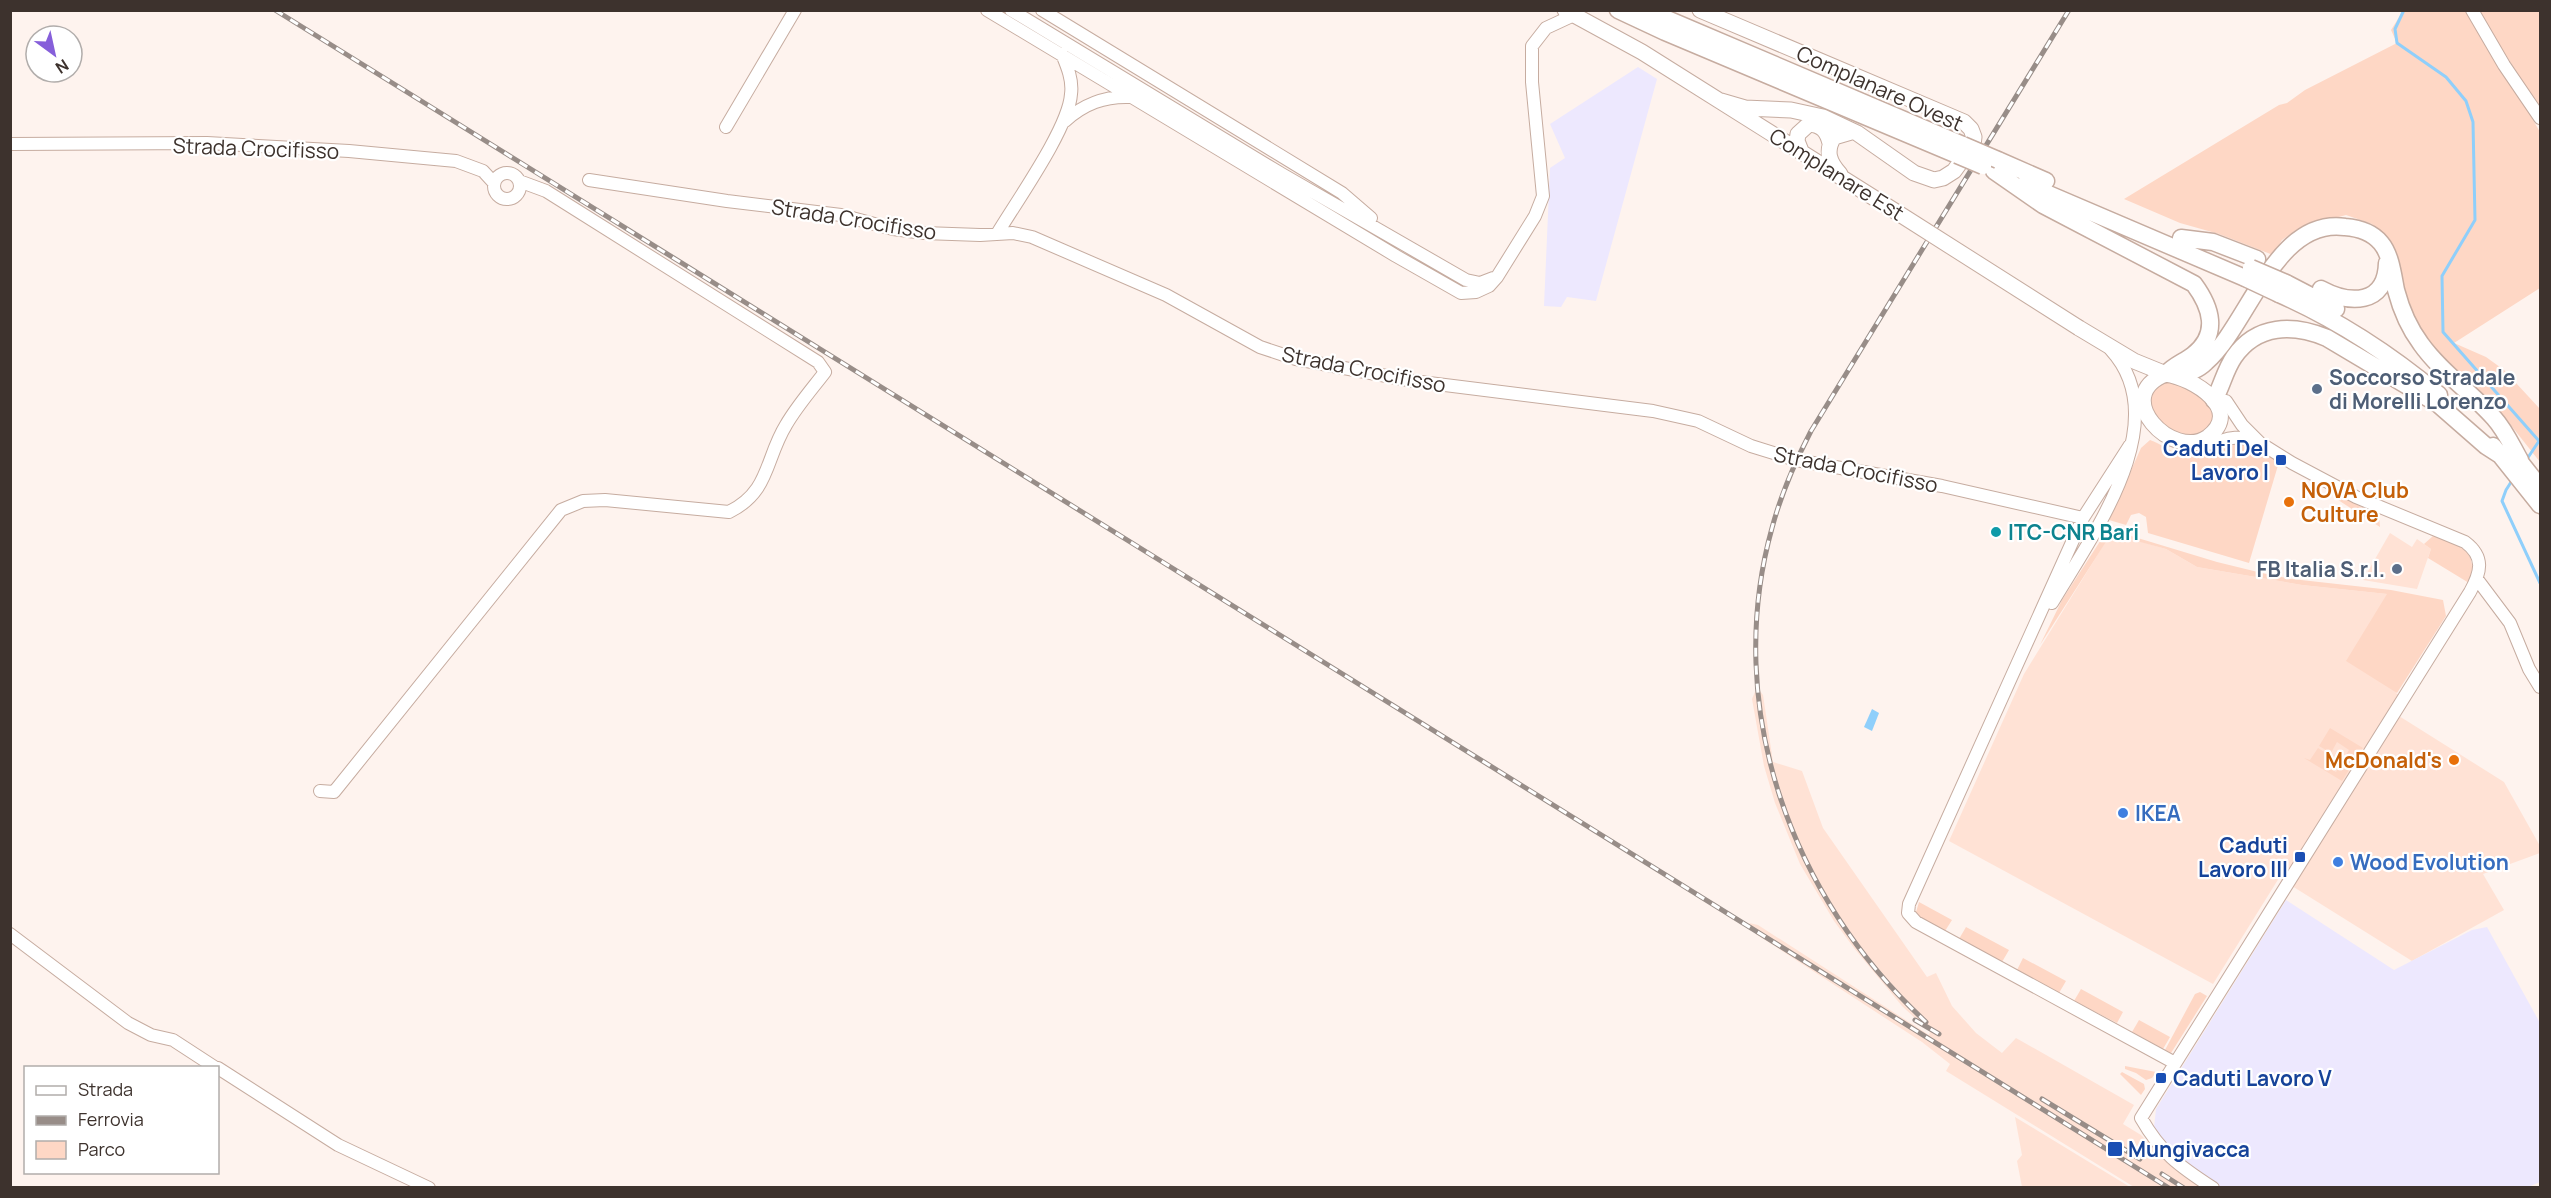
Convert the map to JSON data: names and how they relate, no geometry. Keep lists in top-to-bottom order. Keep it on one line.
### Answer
{"streets":{"main road":["Complanare Ovest","Complanare Est"],"street":["Strada Crocifisso"]},"crossings":[["Complanare Ovest","Complanare Est"]],"places":{"other":["Soccorso Stradale di Morelli Lorenzo","NOVA Club Culture","ITC-CNR Bari","FB Italia S.r.l.","McDonald's","IKEA","Wood Evolution"],"transit":["Caduti Del Lavoro I","Caduti Lavoro III","Caduti Lavoro V","Mungivacca"]},"legend":["Strada","Ferrovia","Parco"],"north":"bottom right"}
